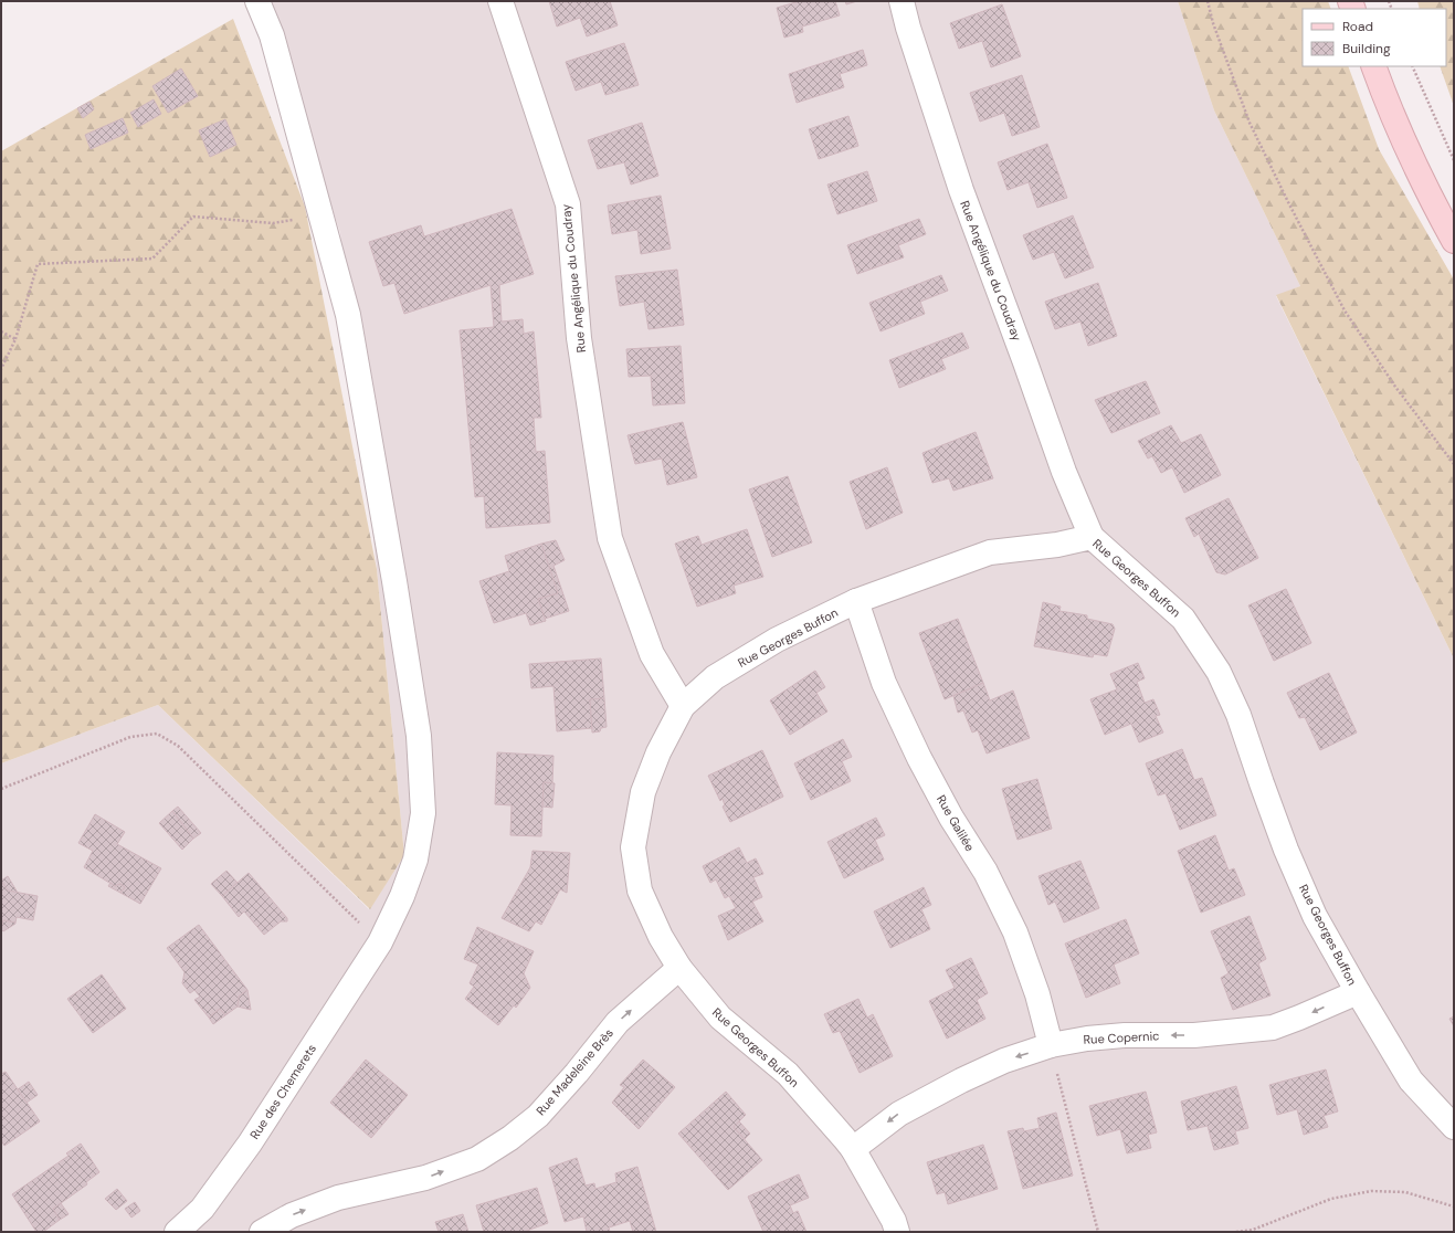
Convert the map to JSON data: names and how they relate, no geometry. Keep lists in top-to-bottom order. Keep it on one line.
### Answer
{"streets":{"street":["Rue Angélique du Coudray","Rue Georges Buffon","Rue Galilée","Rue Copernic","Rue Madeleine Brès","Rue des Chemerets"]},"crossings":[["Rue Angélique du Coudray","Rue Georges Buffon"],["Rue Georges Buffon","Rue Galilée"],["Rue Georges Buffon","Rue Copernic"],["Rue Georges Buffon","Rue Madeleine Brès"],["Rue Galilée","Rue Copernic"]],"one_way":["Rue Copernic","Rue Madeleine Brès"],"legend":["Road","Building"]}
